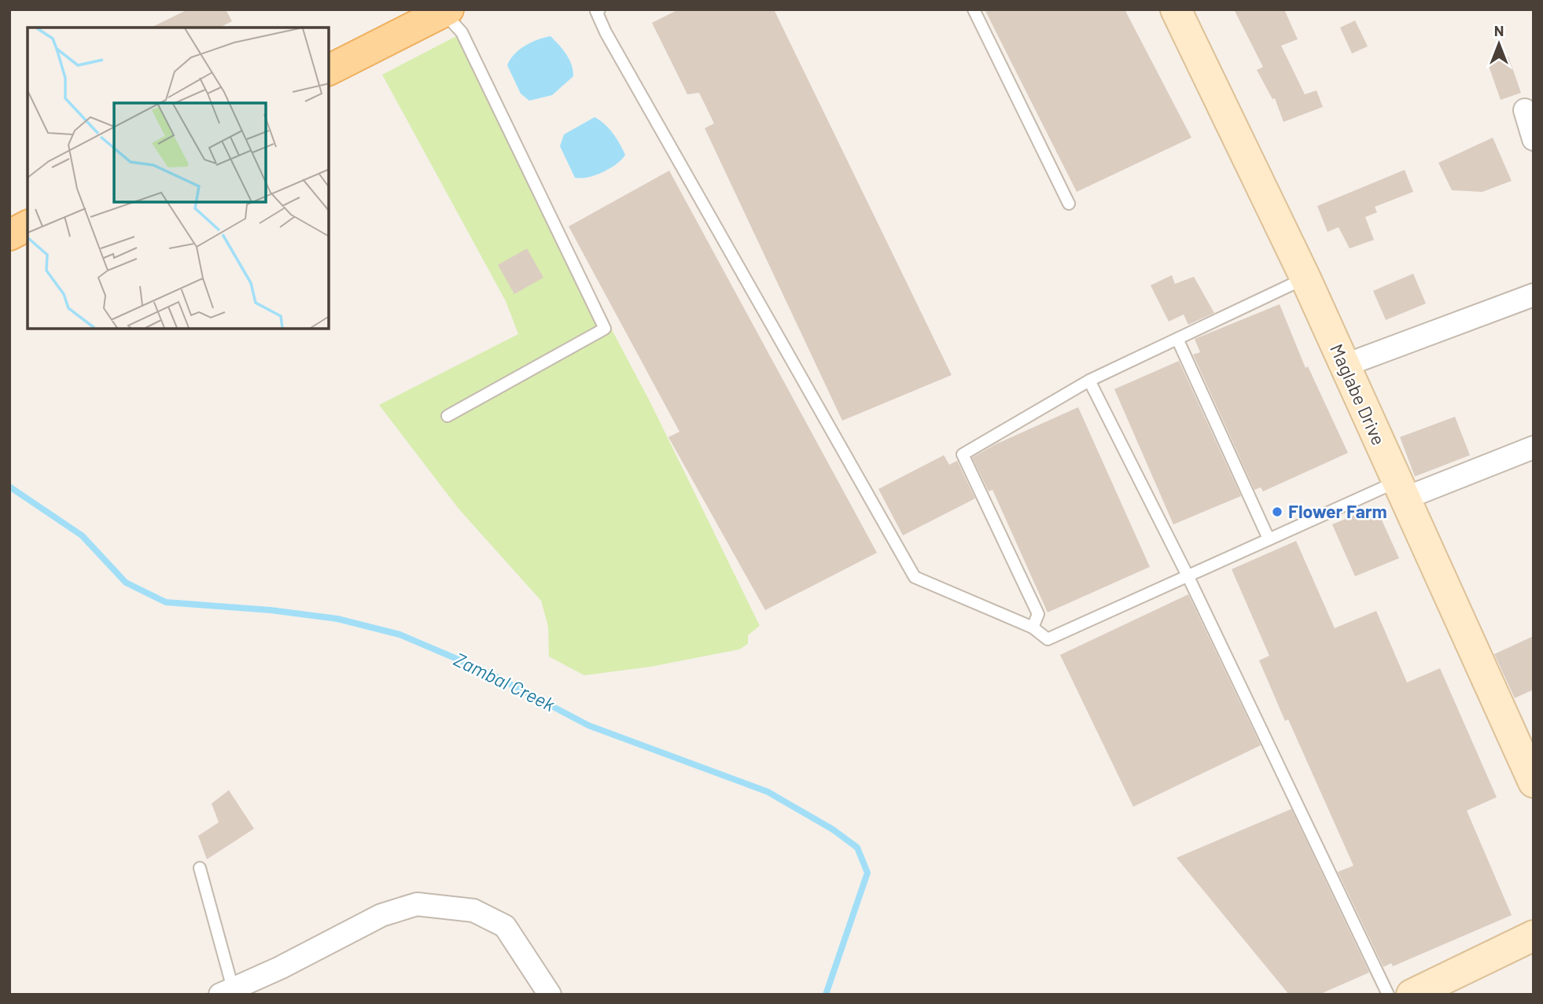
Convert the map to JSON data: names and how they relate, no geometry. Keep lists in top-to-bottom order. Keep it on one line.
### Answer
{"streets":{"main road":["Maglabe Drive"]},"water":["Zambal Creek"],"places":["Flower Farm"],"north":"top"}
